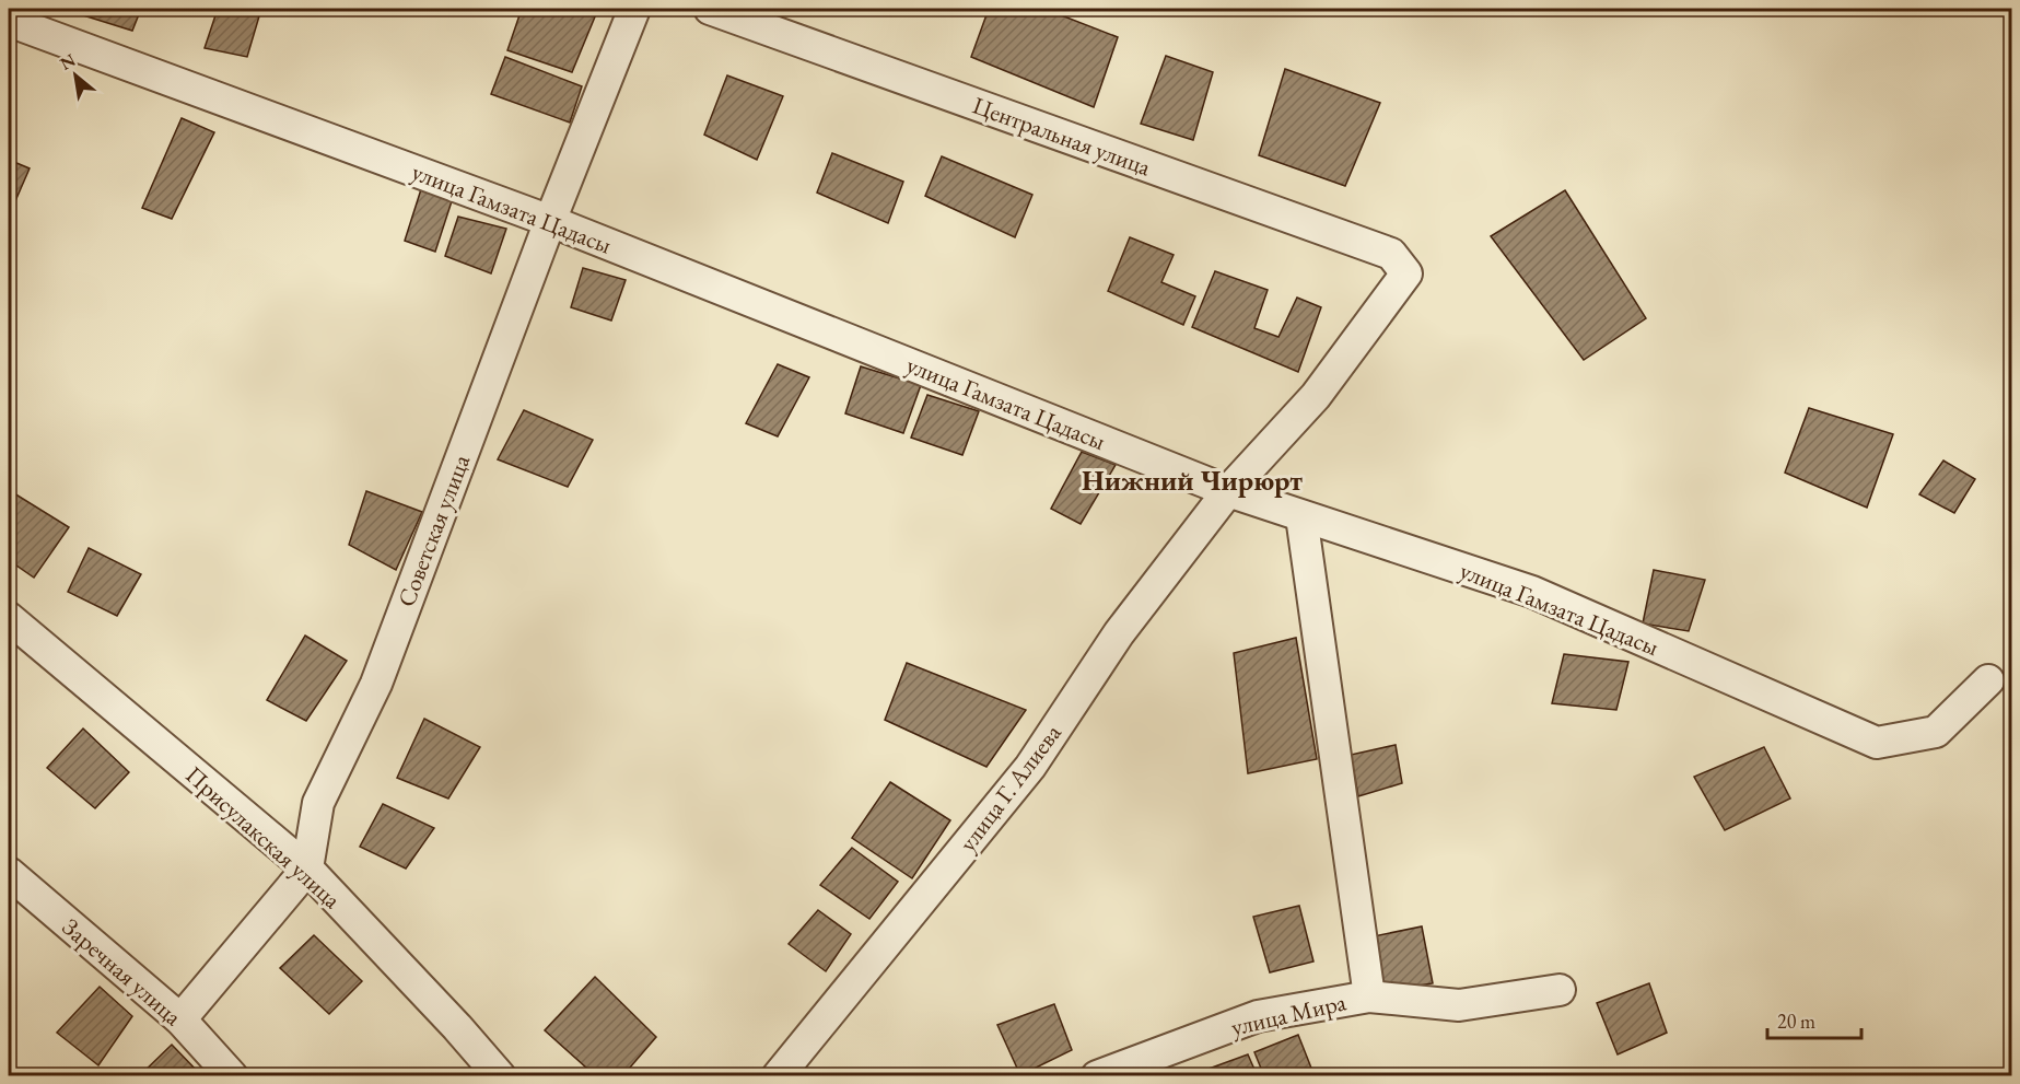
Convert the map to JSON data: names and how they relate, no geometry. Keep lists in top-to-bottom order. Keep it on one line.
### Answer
{"streets":{"street":["Центральная улица","улица Гамзата Цадасы","Советская улица","улица Г. Алиева","Присулакская улица","Заречная улица","улица Мира"]},"crossings":[["Центральная улица","улица Г. Алиева"],["улица Гамзата Цадасы","Советская улица"],["улица Гамзата Цадасы","улица Г. Алиева"],["Советская улица","Присулакская улица"]],"districts":["Нижний Чирюрт"],"scale_bar":"20 m","north":"top left"}
